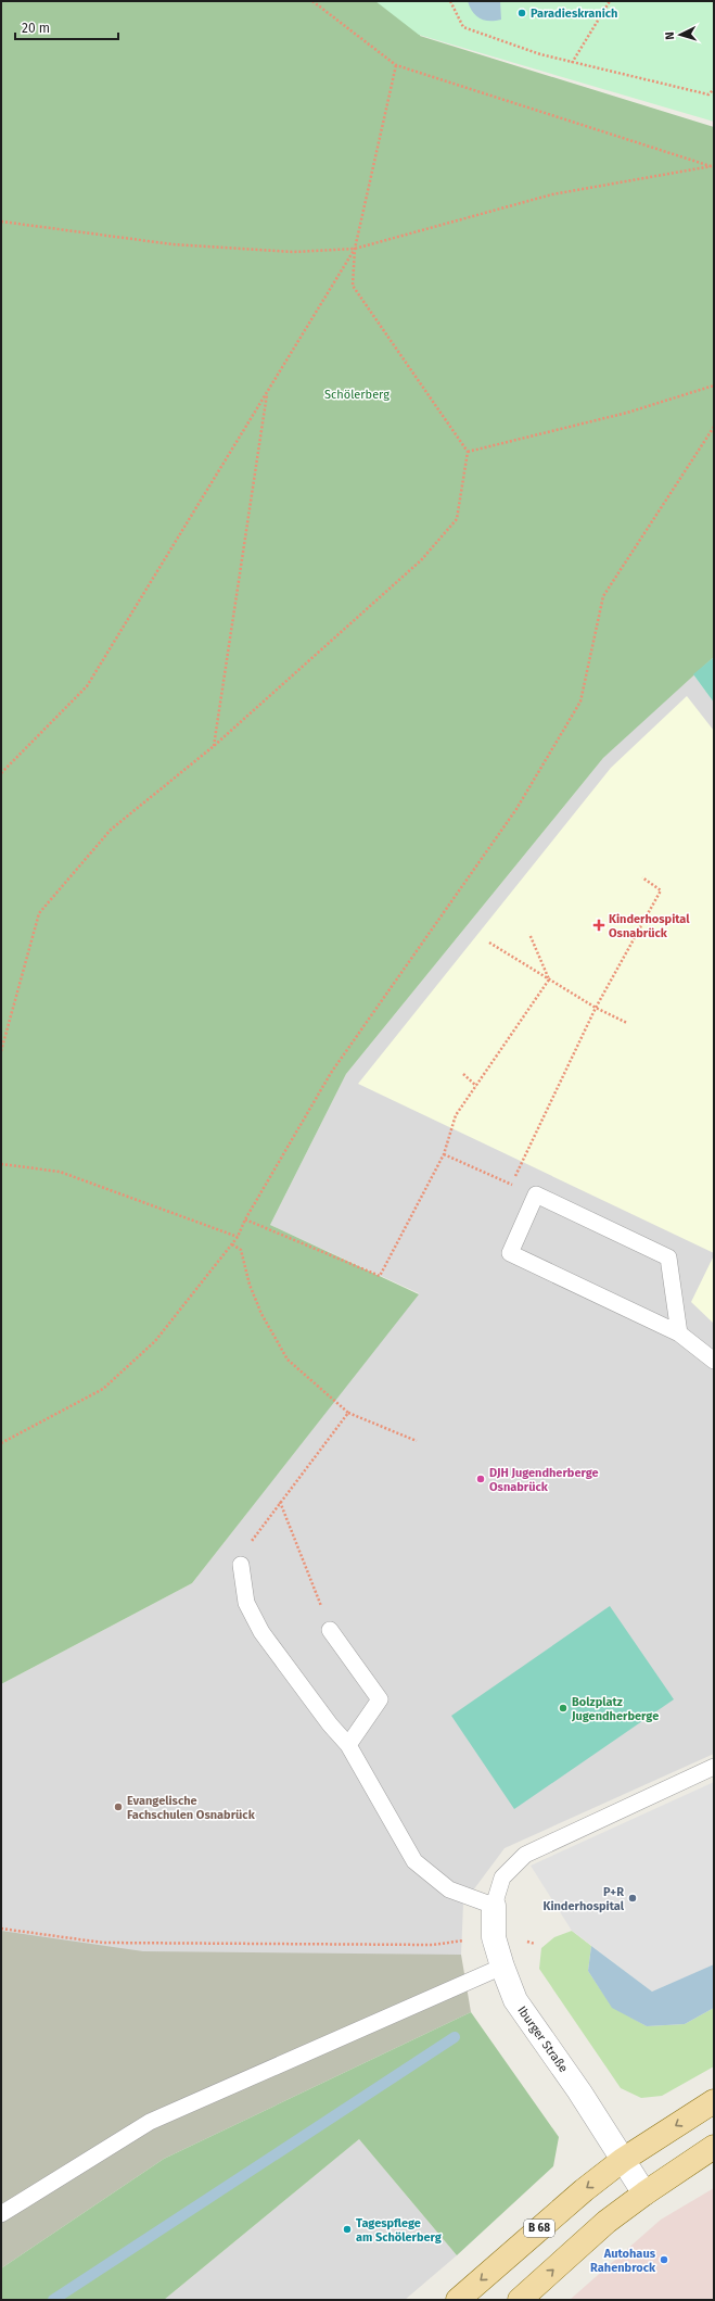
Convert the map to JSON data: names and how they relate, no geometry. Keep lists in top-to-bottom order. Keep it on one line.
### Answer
{"streets":{"main road":["B 68"],"street":["Iburger Straße"]},"crossings":[["Iburger Straße","B 68"]],"parks":["Schölerberg"],"places":{"other":["Paradieskranich","DJH Jugendherberge Osnabrück","Bolzplatz Jugendherberge","Evangelische Fachschulen Osnabrück","P+R Kinderhospital","Tagespflege am Schölerberg","Autohaus Rahenbrock"],"health":["Kinderhospital Osnabrück"]},"scale_bar":"20 m","north":"left"}
